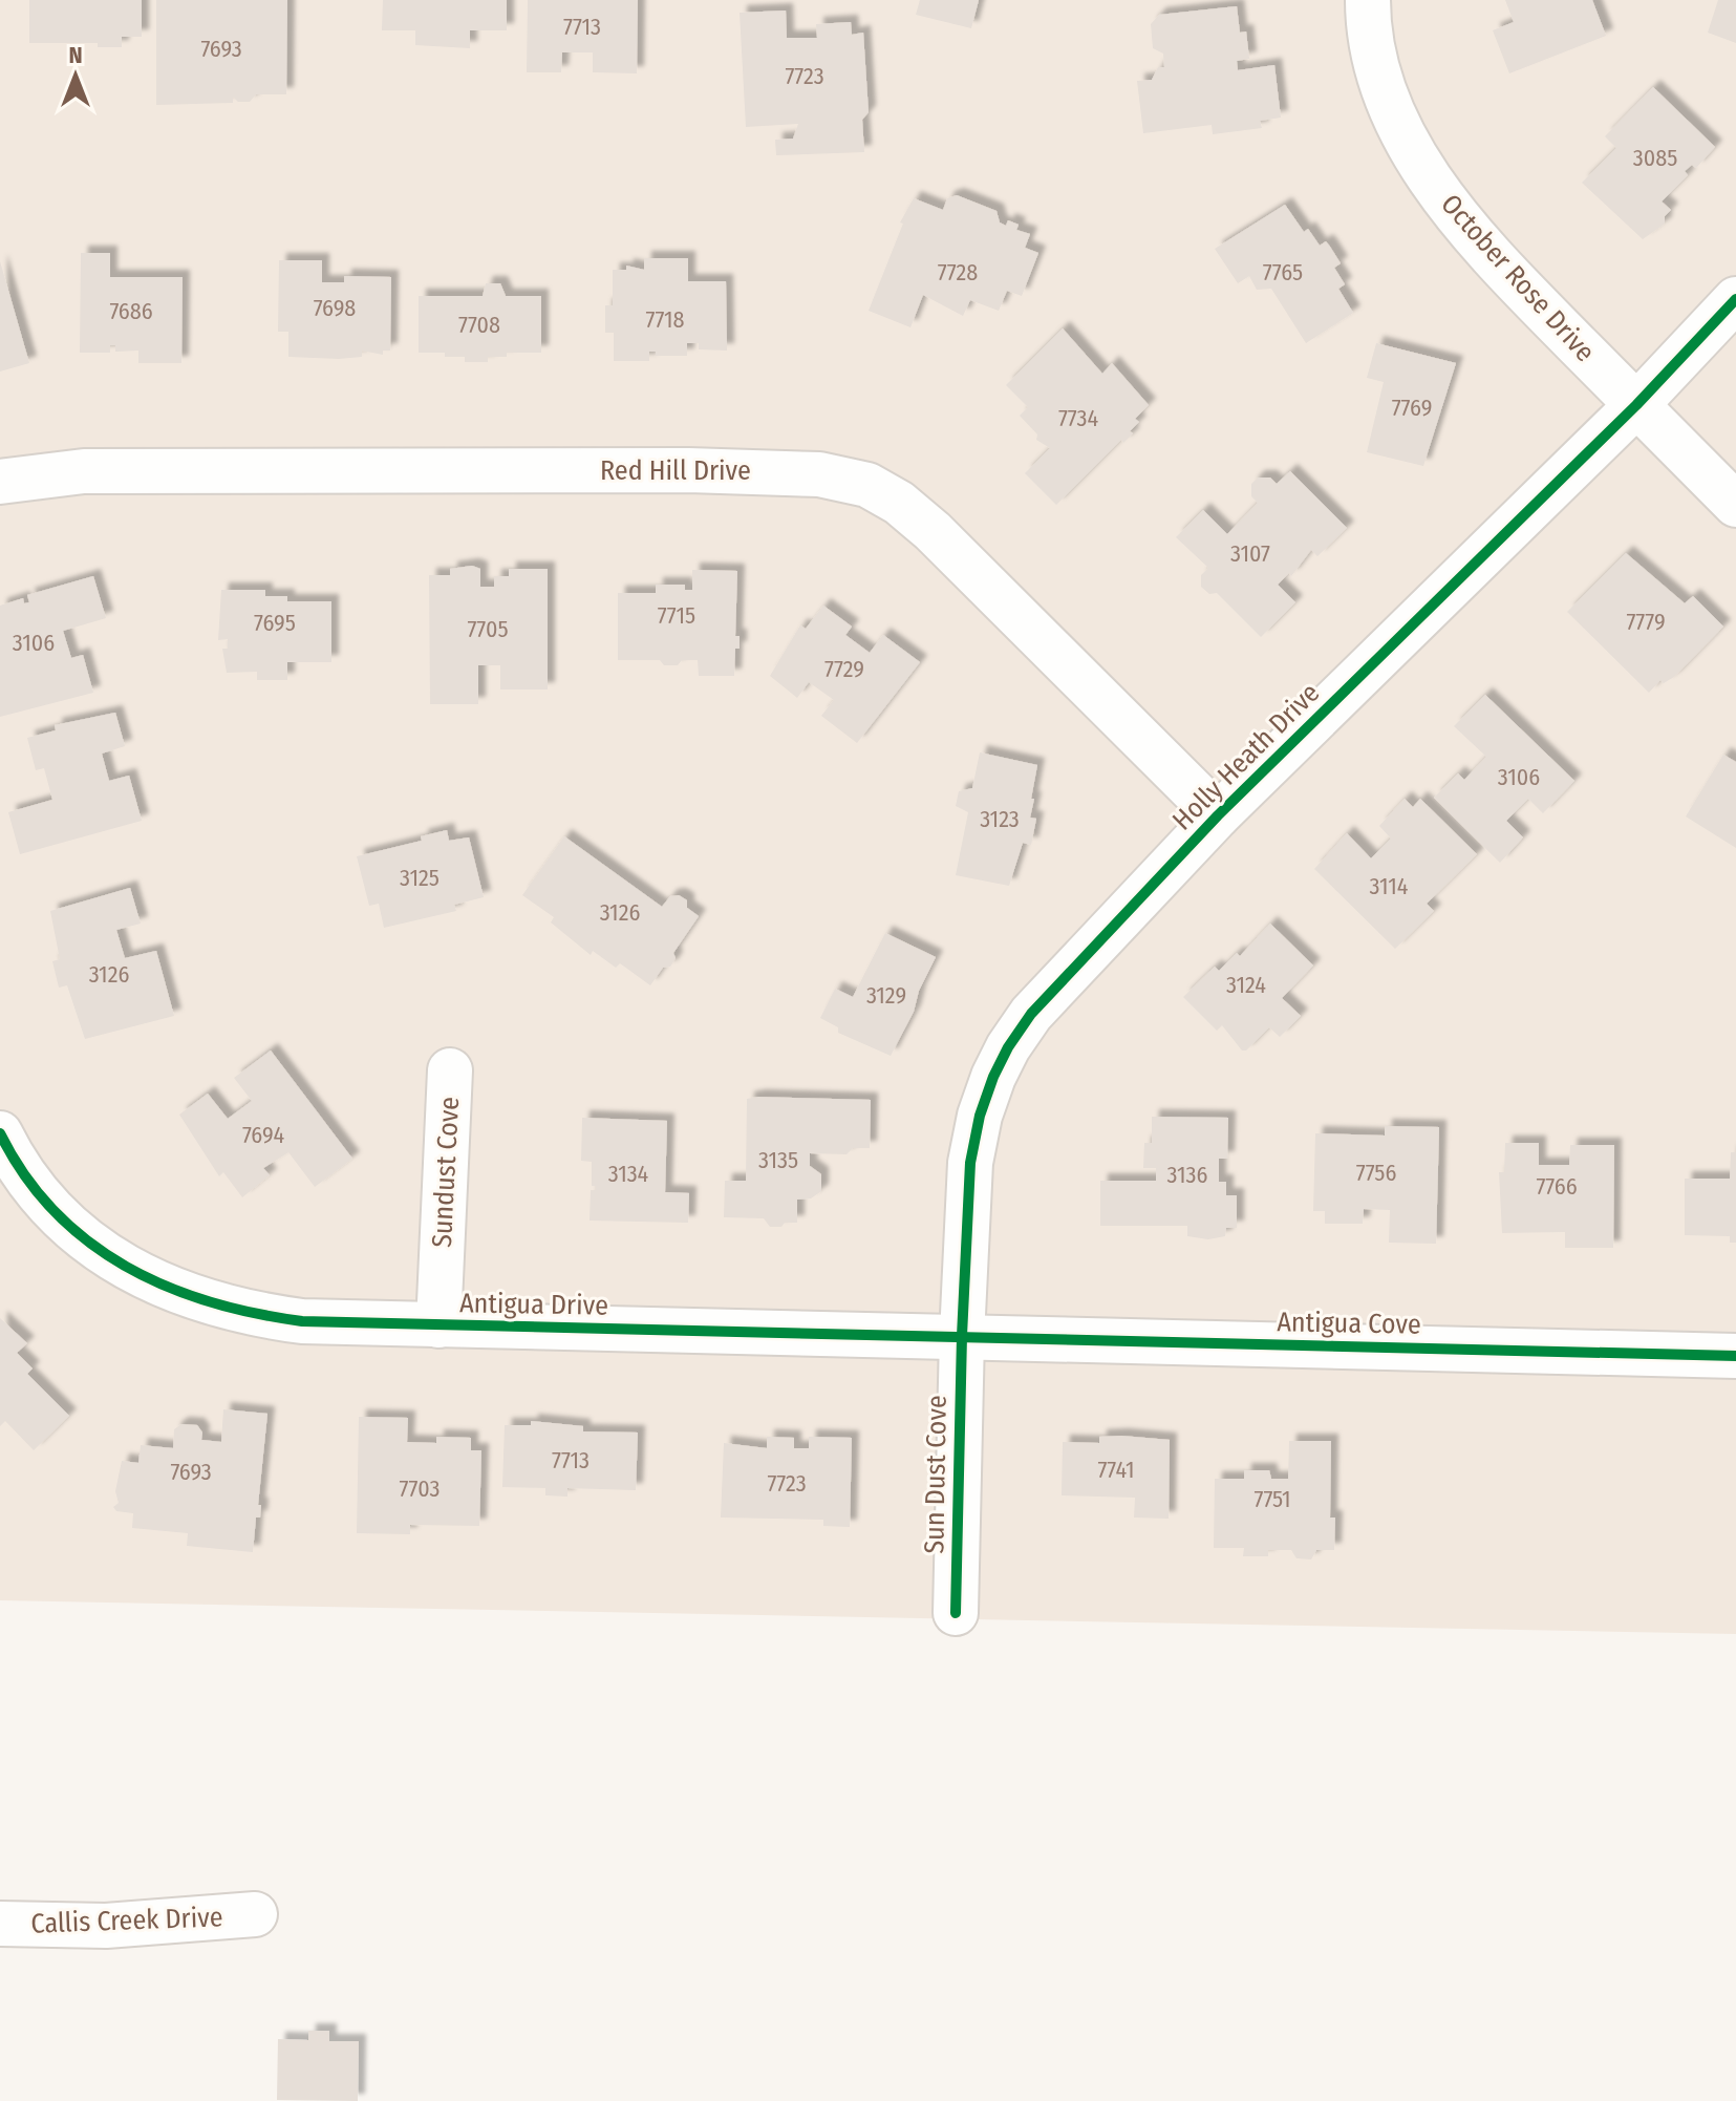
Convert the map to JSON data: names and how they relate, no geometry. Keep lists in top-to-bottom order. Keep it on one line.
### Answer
{"streets":{"street":["October Rose Drive","Red Hill Drive","Holly Heath Drive","Sundust Cove","Antigua Drive","Antigua Cove","Sun Dust Cove","Callis Creek Drive"]},"crossings":[["October Rose Drive","Holly Heath Drive"],["Red Hill Drive","Holly Heath Drive"],["Holly Heath Drive","Antigua Drive"],["Holly Heath Drive","Antigua Cove"],["Holly Heath Drive","Sun Dust Cove"],["Sundust Cove","Antigua Drive"],["Antigua Drive","Antigua Cove"],["Antigua Drive","Sun Dust Cove"],["Antigua Cove","Sun Dust Cove"]],"house_numbers":["7713","7693","7723","3085","7728","7765","7698","7686","7718","7708","7769","7734","3107","7715","7779","7695","7705","3106","7729","3106","3123","3125","3114","3126","3126","3124","3129","7694","3135","7756","3134","3136","7766","7713","7741","7693","7723","7703","7751"],"north":"top"}
